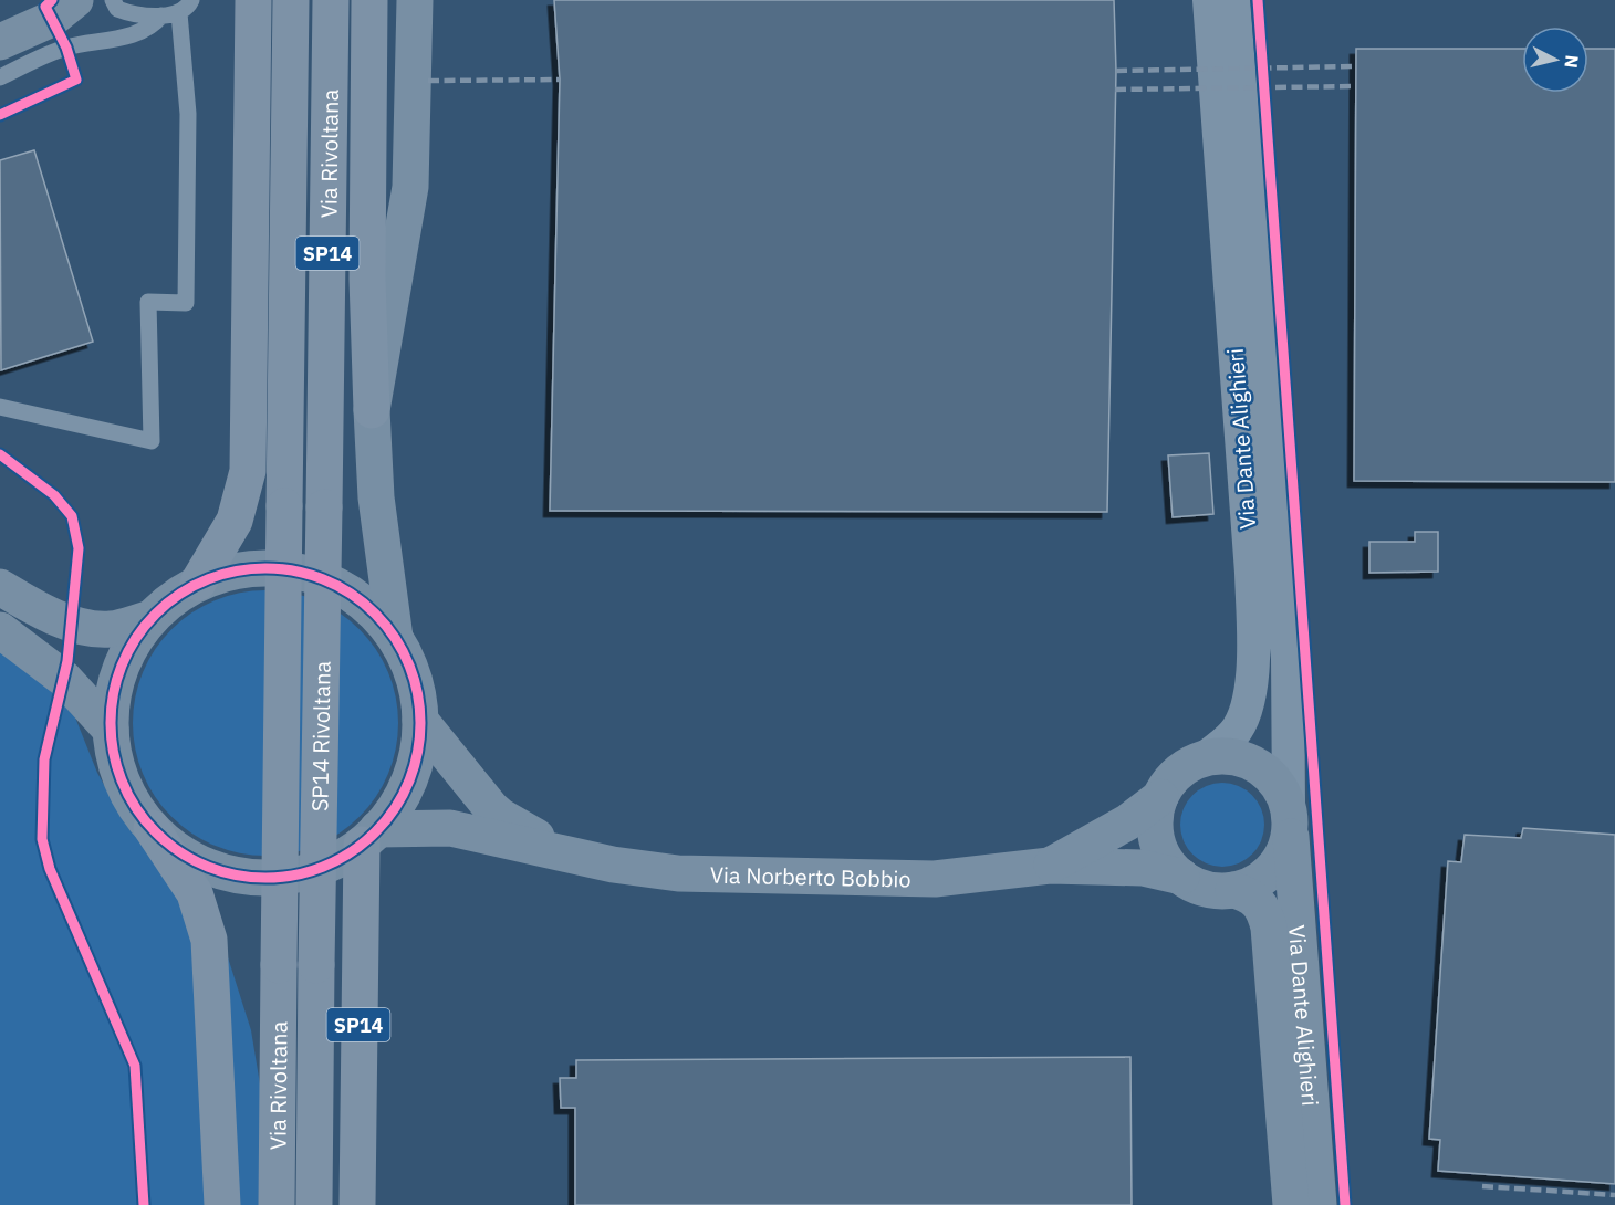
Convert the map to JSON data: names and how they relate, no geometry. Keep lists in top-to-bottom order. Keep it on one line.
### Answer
{"streets":{"highway":["Via Rivoltana","SP14","SP14 Rivoltana"],"street":["Via Dante Alighieri","Via Norberto Bobbio"]},"crossings":[["Via Rivoltana","SP14 Rivoltana"],["SP14","Via Norberto Bobbio"],["Via Dante Alighieri","Via Norberto Bobbio"]],"north":"right"}
